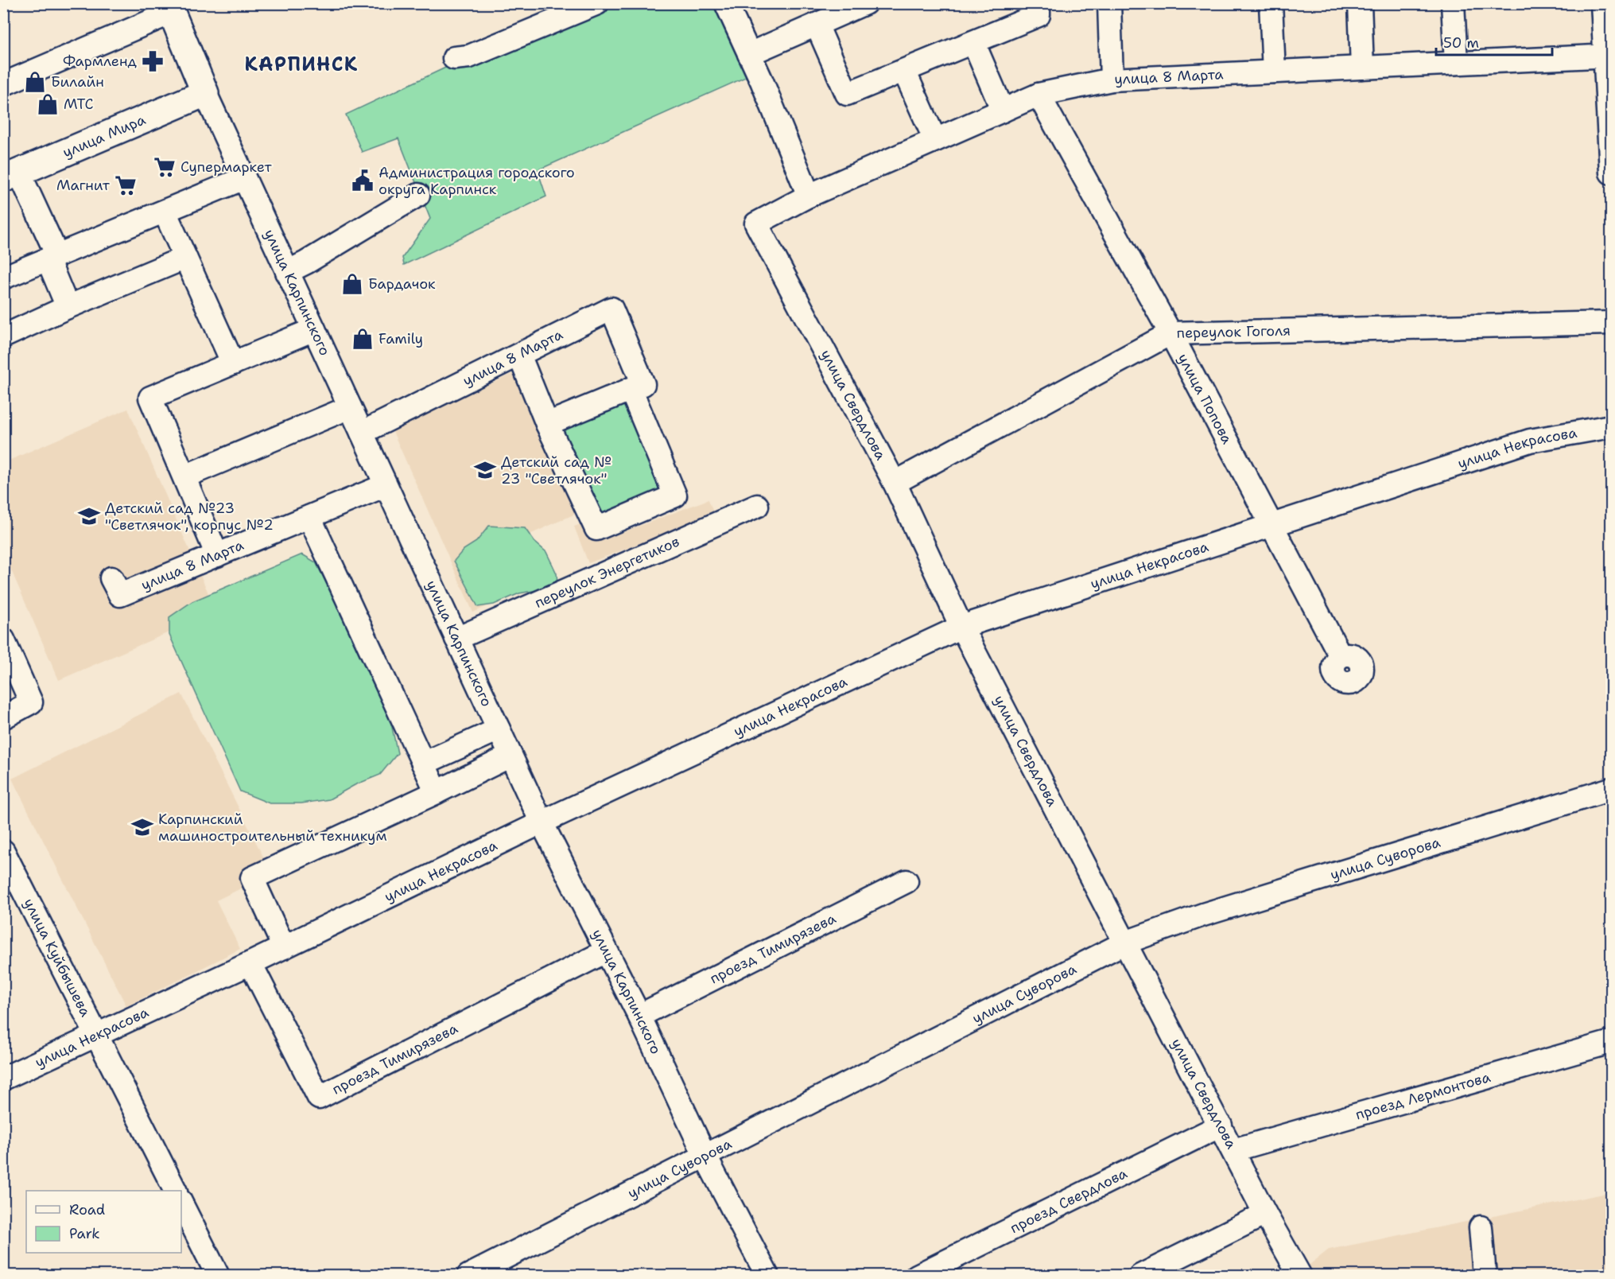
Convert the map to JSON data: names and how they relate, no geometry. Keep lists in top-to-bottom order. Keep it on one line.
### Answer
{"streets":{"main road":["улица Мира","улица Карпинского"],"street":["улица 8 Марта","переулок Гоголя","улица Попова","улица Свердлова","улица Некрасова","переулок Энергетиков","улица Суворова","проезд Тимирязева","улица Куйбышева","проезд Лермонтова","проезд Свердлова"]},"crossings":[["улица 8 Марта","улица Карпинского"],["улица 8 Марта","улица Попова"],["улица 8 Марта","улица Свердлова"],["улица Мира","улица Карпинского"],["улица Карпинского","улица Некрасова"],["улица Карпинского","переулок Энергетиков"],["улица Карпинского","улица Суворова"],["улица Карпинского","проезд Тимирязева"],["переулок Гоголя","улица Попова"],["переулок Гоголя","улица Свердлова"],["улица Попова","улица Некрасова"],["улица Свердлова","улица Некрасова"],["улица Свердлова","улица Суворова"],["улица Свердлова","проезд Лермонтова"],["улица Свердлова","проезд Свердлова"],["улица Некрасова","проезд Тимирязева"],["улица Некрасова","улица Куйбышева"]],"districts":["КАРПИНСК"],"places":{"pharmacy":["Фармленд"],"shop":["Билайн","МТС","Бардачок","Family"],"supermarket":["Супермаркет","Магнит"],"public building":["Администрация городского округа Карпинск"],"school or university":["Детский сад № 23 \"Светлячок\"","Детский сад №23 \"Светлячок\", корпус №2","Карпинский машиностроительный техникум"]},"legend":["Road","Park"],"scale_bar":"50 m"}
